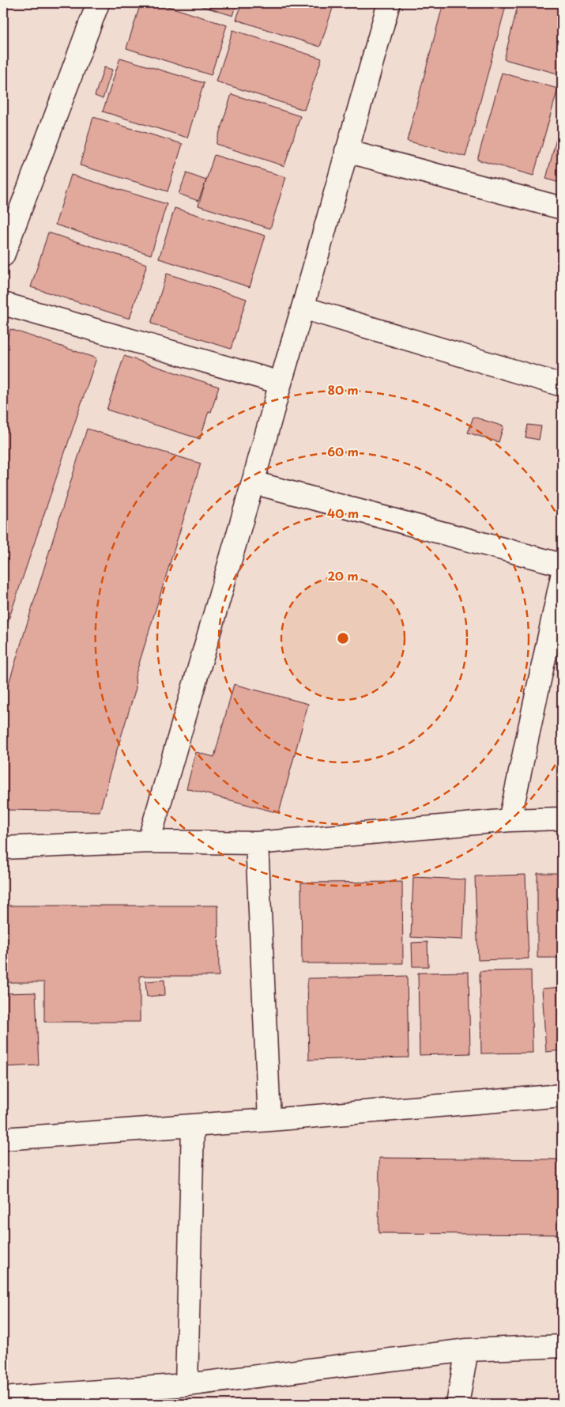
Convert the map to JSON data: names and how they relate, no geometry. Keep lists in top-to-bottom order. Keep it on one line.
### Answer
{"rings":["80 m","60 m","40 m","20 m"]}
